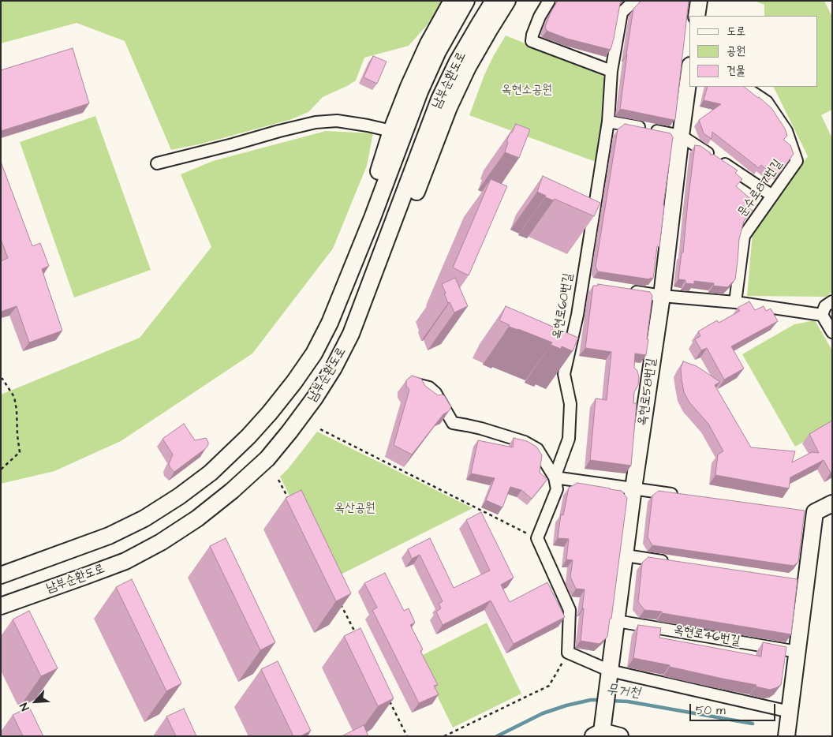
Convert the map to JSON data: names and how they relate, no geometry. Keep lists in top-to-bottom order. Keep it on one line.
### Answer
{"streets":{"main road":["남부순환도로","옥현로58번길"],"street":["문수로87번길","옥현로60번길","옥현로46번길"]},"crossings":[["옥현로58번길","옥현로46번길"]],"water":["무거천"],"parks":["옥현소공원","옥산공원"],"legend":["도로","공원","건물"],"scale_bar":"50 m","north":"bottom left"}
